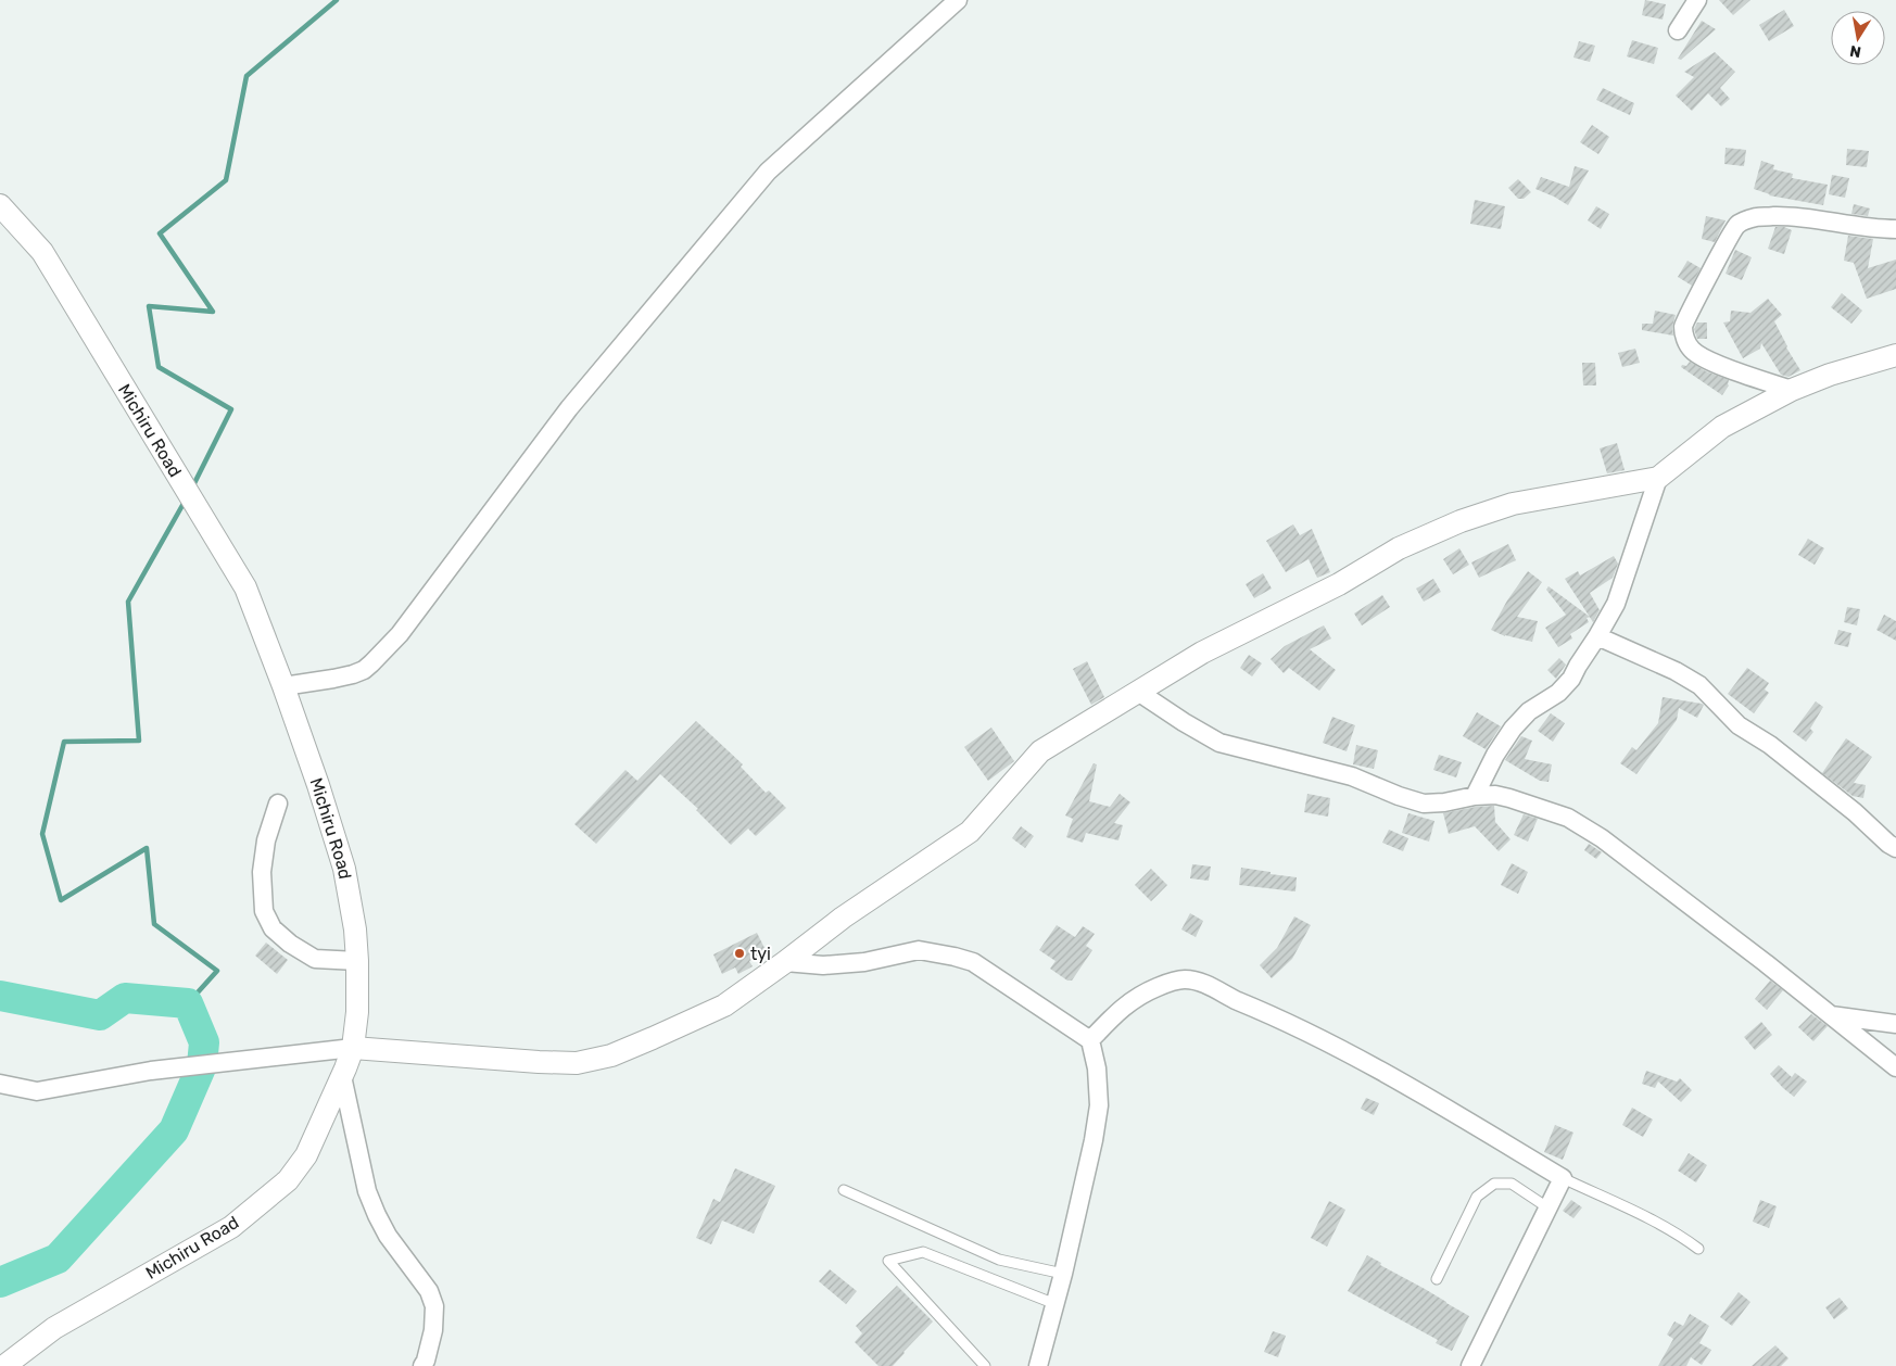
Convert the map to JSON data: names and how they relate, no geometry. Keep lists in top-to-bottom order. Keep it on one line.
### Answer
{"streets":{"street":["Michiru Road"]},"places":["tyi"],"north":"bottom"}
